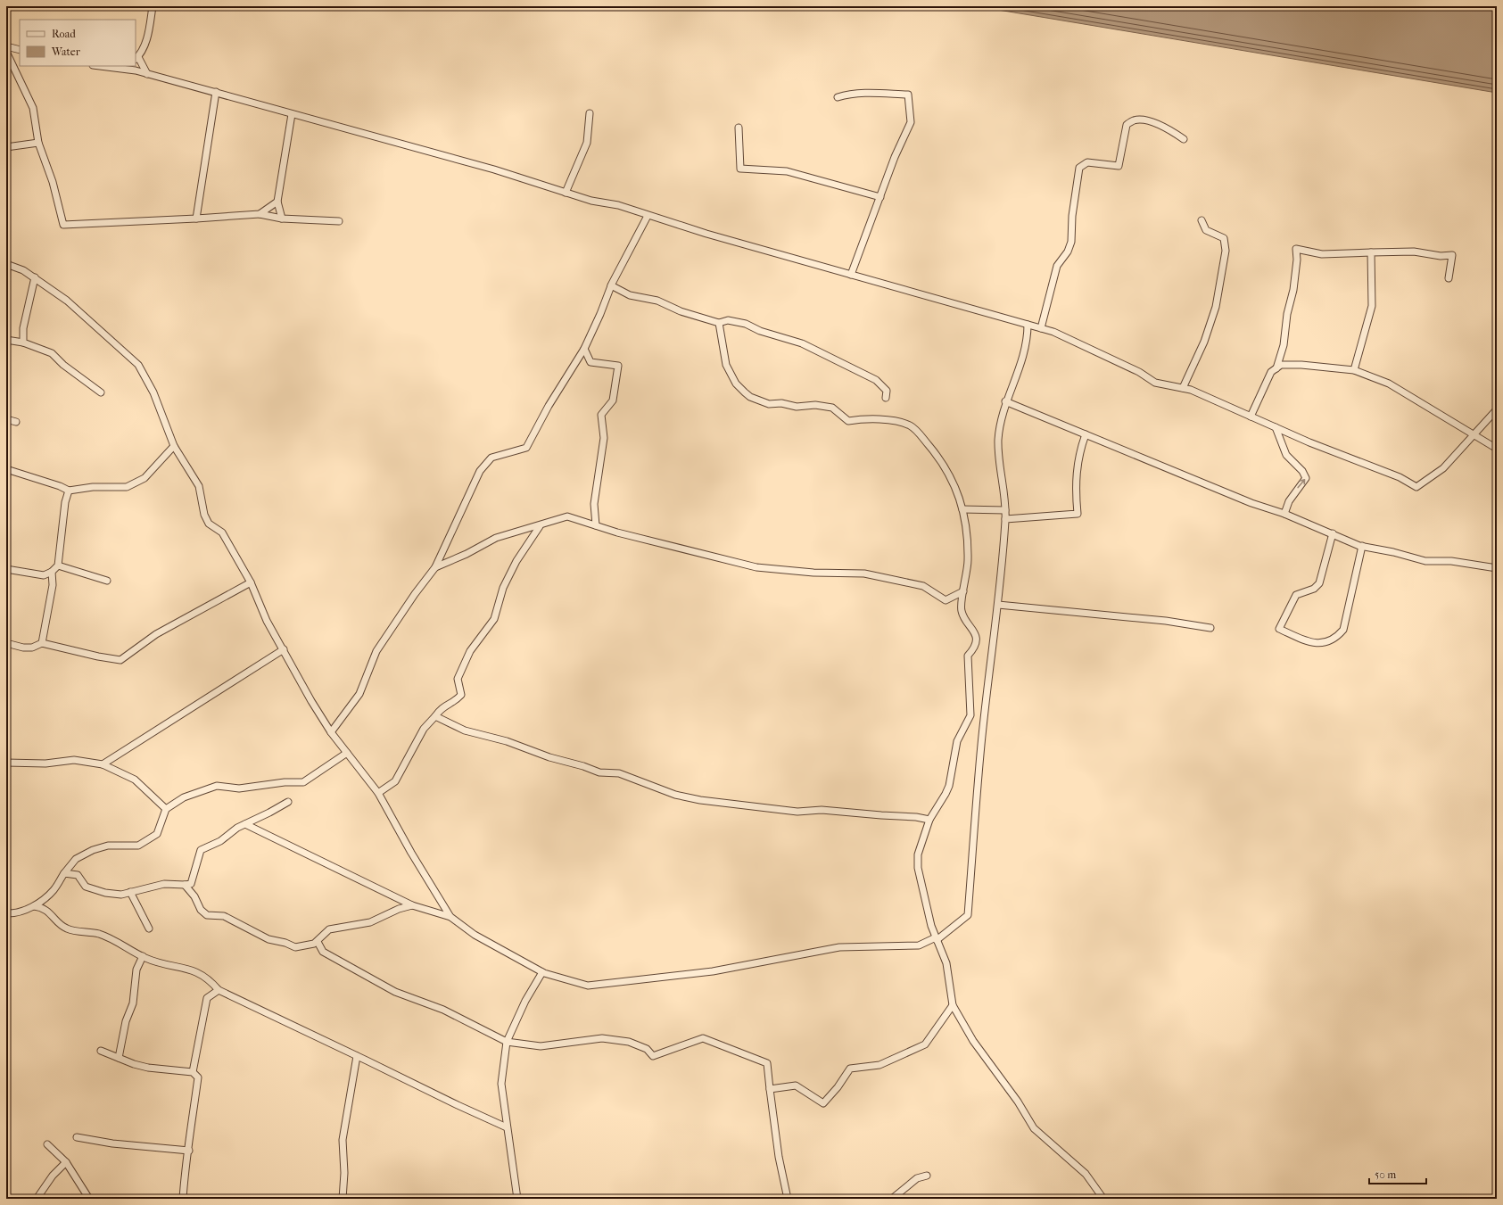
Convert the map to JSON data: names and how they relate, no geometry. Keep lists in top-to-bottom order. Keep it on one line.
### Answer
{"legend":["Road","Water"],"scale_bar":"50 m"}
